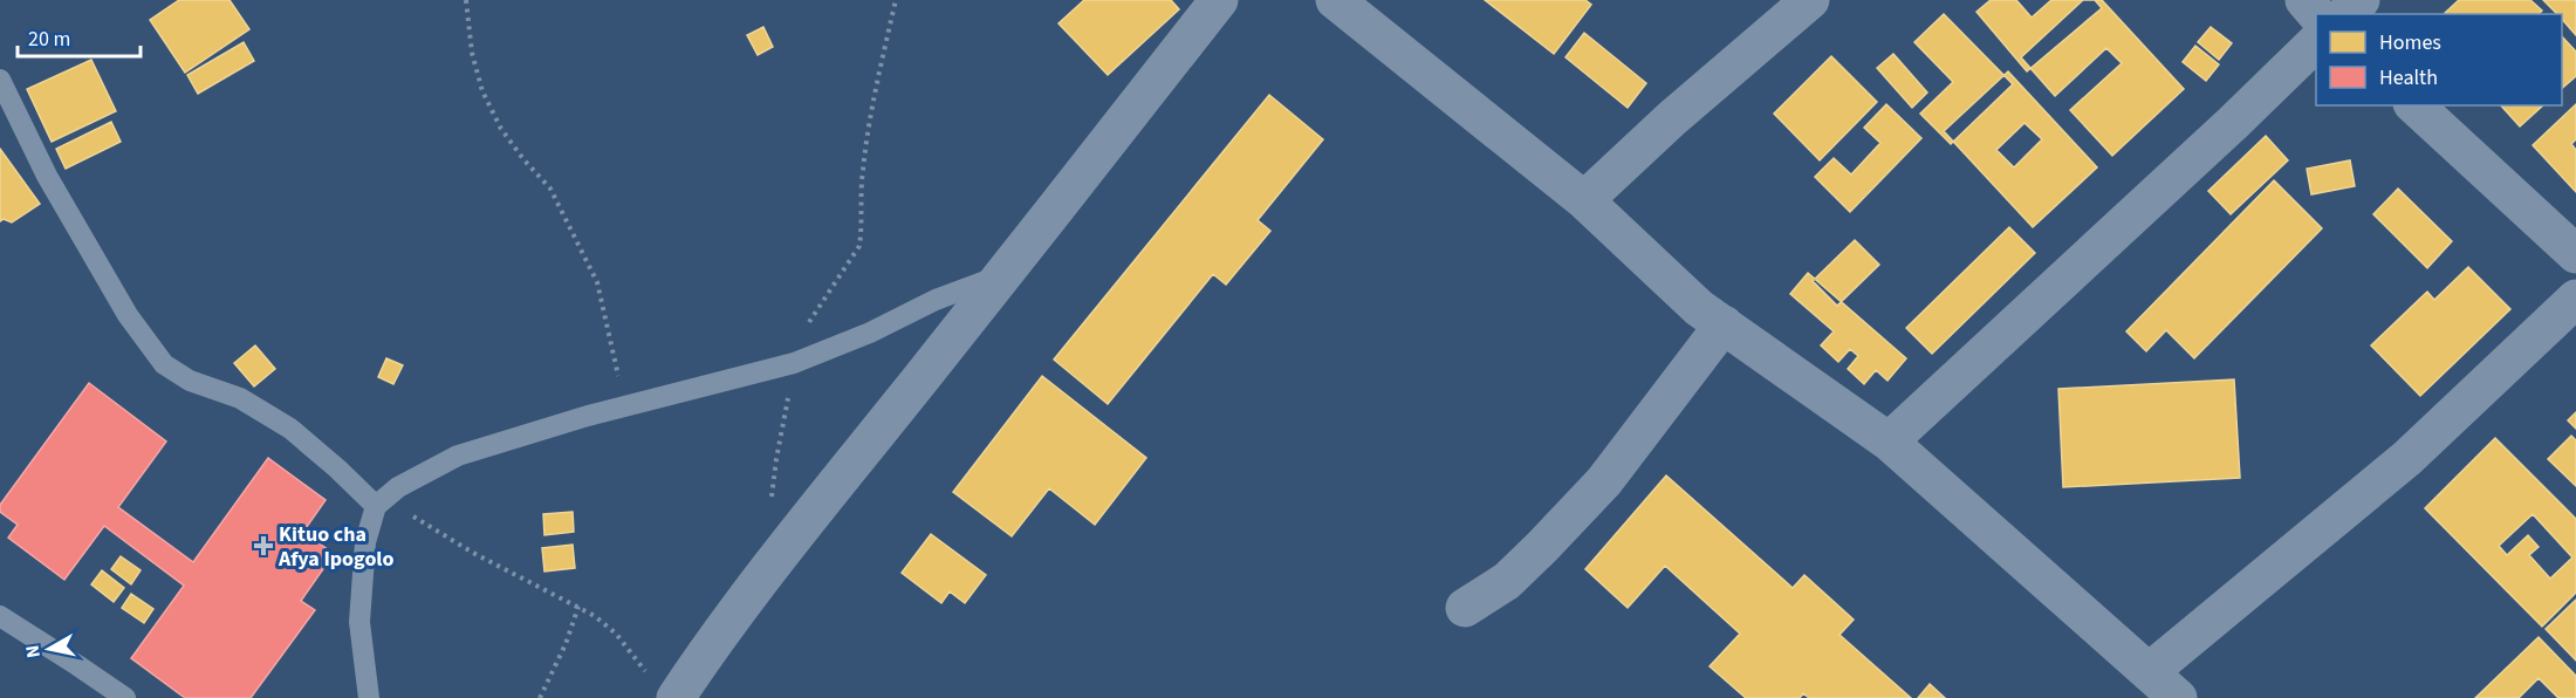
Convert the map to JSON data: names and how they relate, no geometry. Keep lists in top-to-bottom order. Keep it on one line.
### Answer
{"places":{"health":["Kituo cha Afya Ipogolo"]},"legend":["Homes","Health"],"scale_bar":"20 m","north":"left"}
